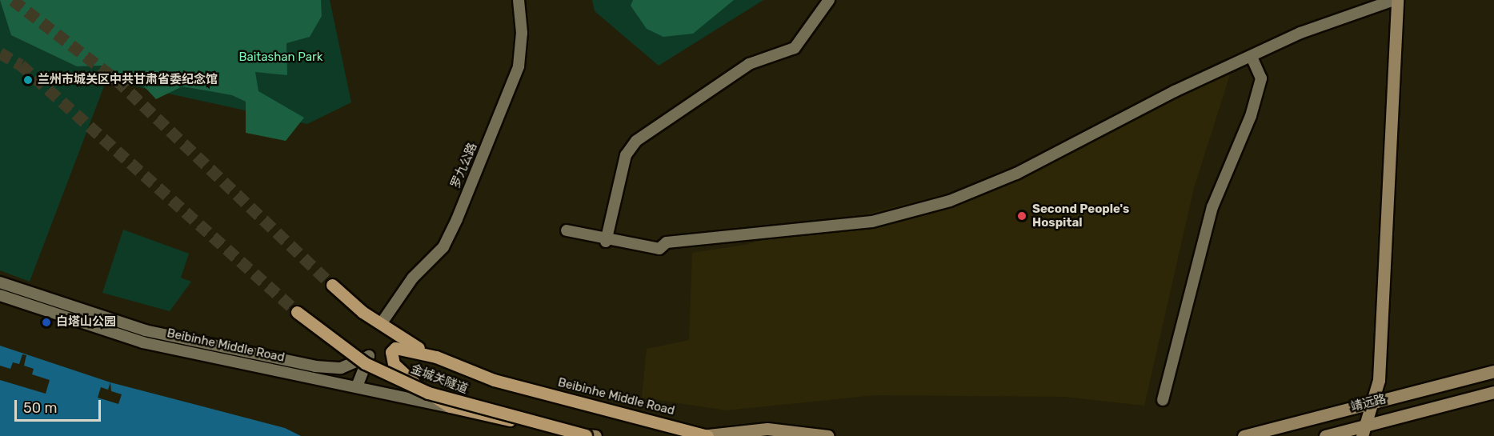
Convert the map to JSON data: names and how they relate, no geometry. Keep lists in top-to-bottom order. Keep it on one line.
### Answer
{"streets":{"main road":["Beibinhe Middle Road","金城关隧道","靖远路"],"street":["罗九公路"]},"crossings":[["罗九公路","金城关隧道"],["Beibinhe Middle Road","金城关隧道"]],"parks":["Baitashan Park"],"places":["兰州市城关区中共甘肃省委纪念馆","Second People's Hospital","白塔山公园"],"scale_bar":"50 m"}
